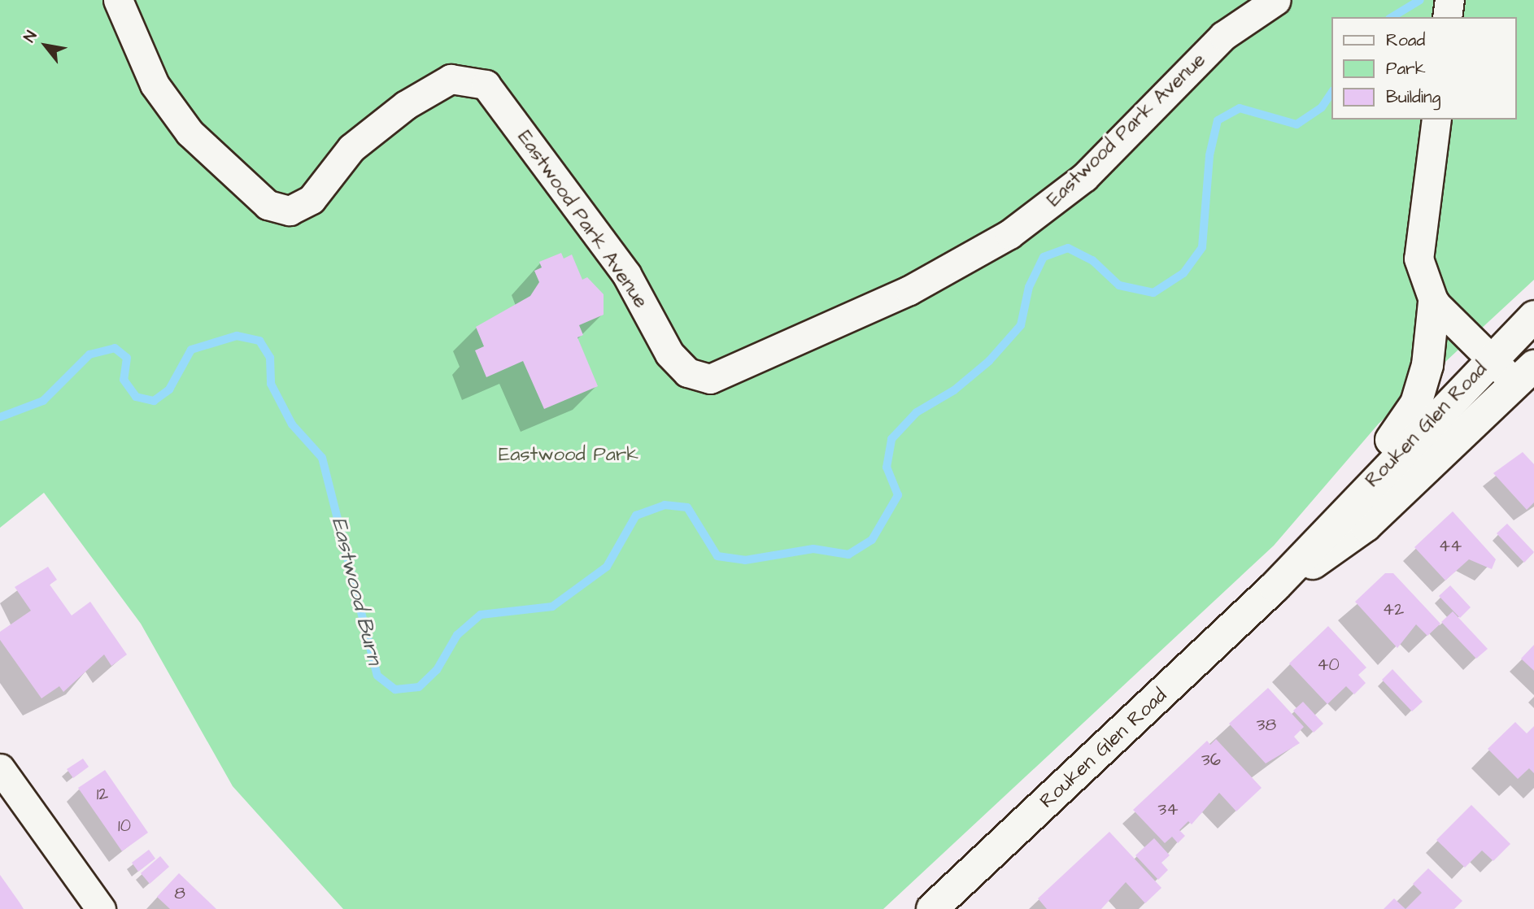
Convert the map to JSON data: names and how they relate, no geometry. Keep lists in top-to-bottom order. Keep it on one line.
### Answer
{"streets":{"main road":["Rouken Glen Road"],"street":["Eastwood Park Avenue"]},"water":["Eastwood Burn"],"parks":["Eastwood Park"],"house_numbers":["44","42","40","38","36","12","34","10","8"],"legend":["Road","Park","Building"],"north":"top left"}
